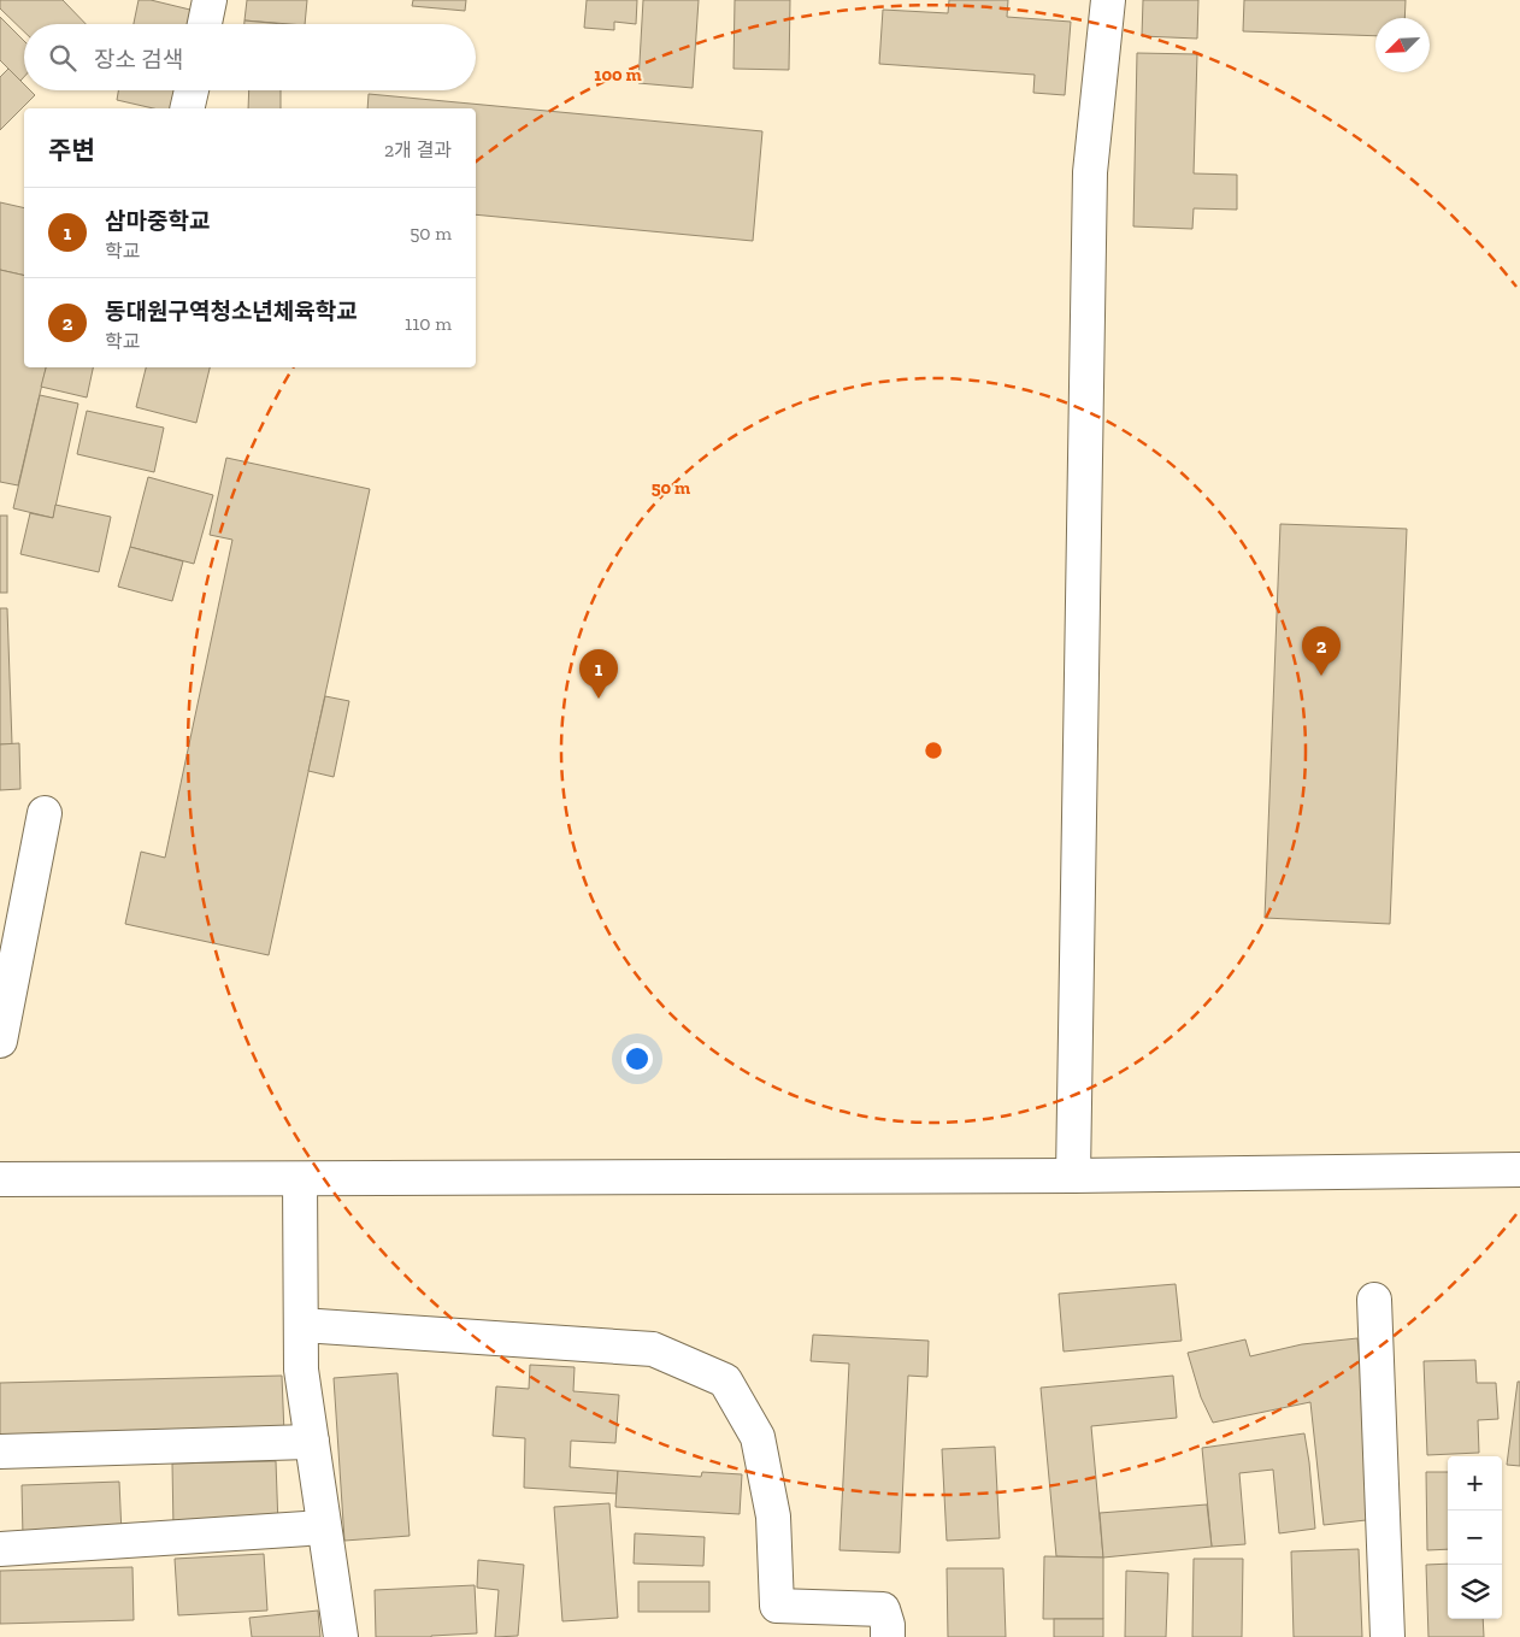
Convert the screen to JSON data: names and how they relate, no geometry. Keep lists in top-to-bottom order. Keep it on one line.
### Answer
{"north":"bottom left","page":{"search":"장소 검색","heading":["주변","2개 결과"],"list":[{"mark":"1","name":"삼마중학교","note":"학교","value":"50 m"},{"mark":"2","name":"동대원구역청소년체육학교","note":"학교","value":"110 m"}],"pins":["2","1"],"map_buttons":["+","−"]},"rings":["100 m","50 m"]}
